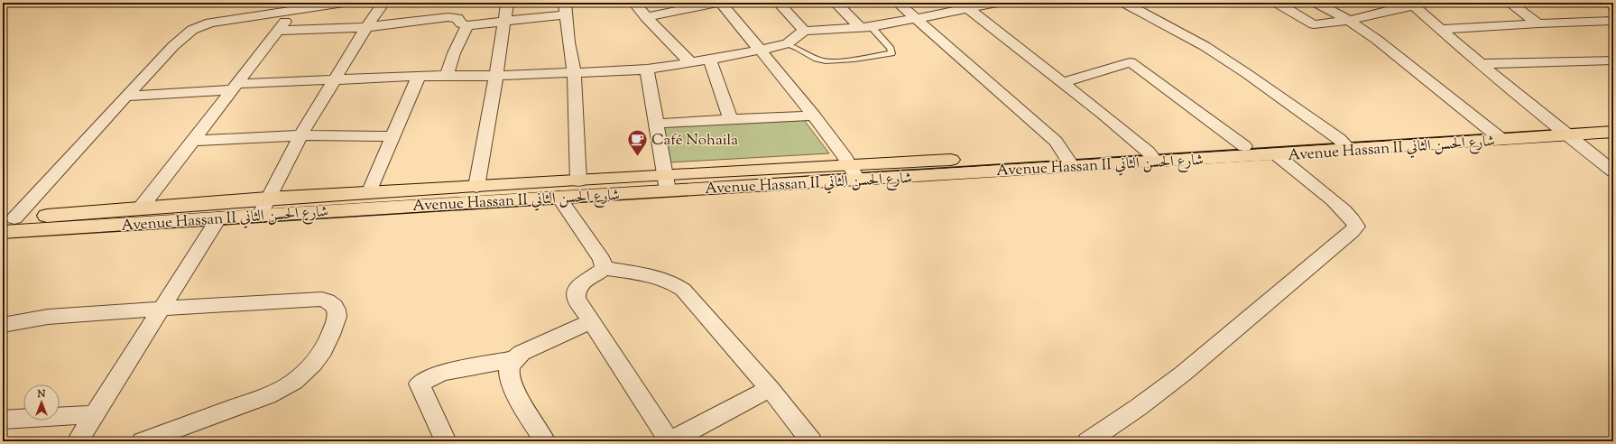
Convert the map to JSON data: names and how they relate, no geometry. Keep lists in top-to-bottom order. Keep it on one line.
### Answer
{"streets":{"main road":["Avenue Hassan II شارع الحسن الثاني"]},"places":{"cafe":["Café Nohaila"]},"north":"top"}
